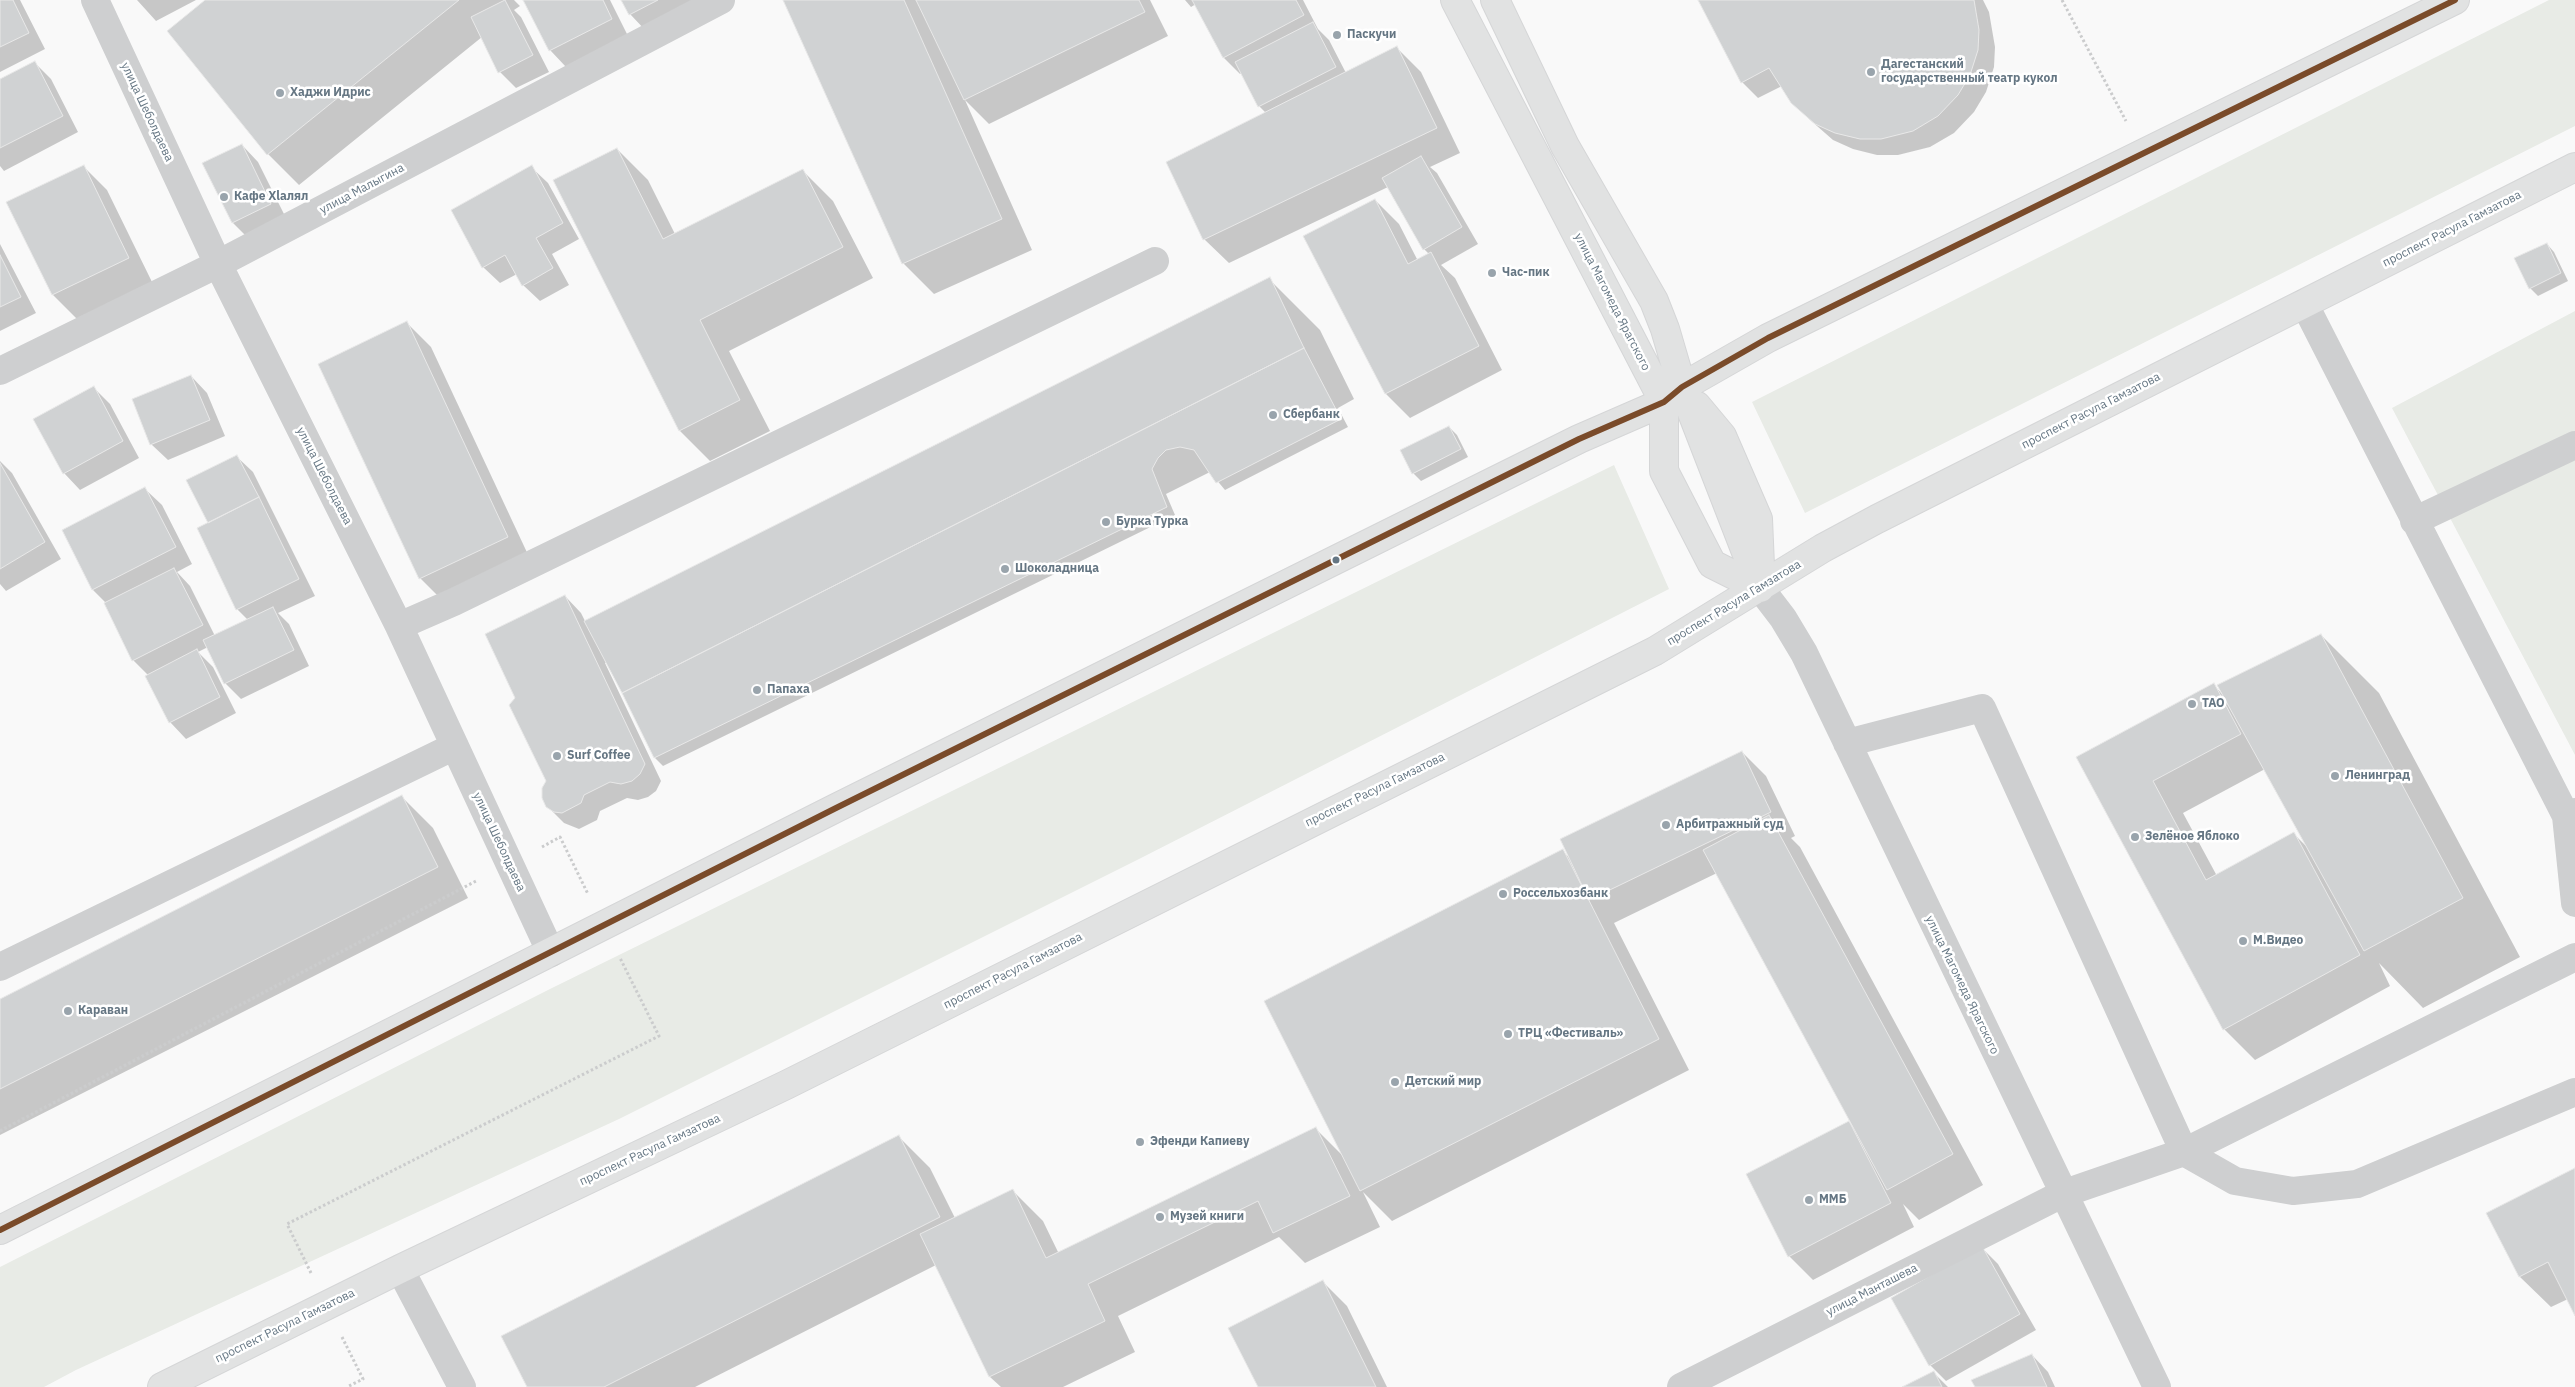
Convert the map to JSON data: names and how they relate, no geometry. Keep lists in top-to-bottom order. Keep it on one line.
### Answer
{"streets":{"main road":["проспект Расула Гамзатова","улица Магомеда Ярагского"],"street":["улица Шеболдаева","улица Малыгина","улица Манташева"]},"crossings":[["улица Шеболдаева","улица Малыгина"],["проспект Расула Гамзатова","улица Магомеда Ярагского"],["улица Магомеда Ярагского","улица Манташева"]],"places":["Паскучи","Дагестанский государственный театр кукол","Хаджи Идрис","Кафе Хlалял","Час-пик","Сбербанк","Бурка Турка","Шоколадница","Папаха","ТАО","Surf Coffee","Ленинград","Арбитражный суд","Зелёное Яблоко","Россельхозбанк","М.Видео","Караван","ТРЦ «Фестиваль»","Детский мир","Эфенди Капиеву","ММБ","Музей книги"]}
